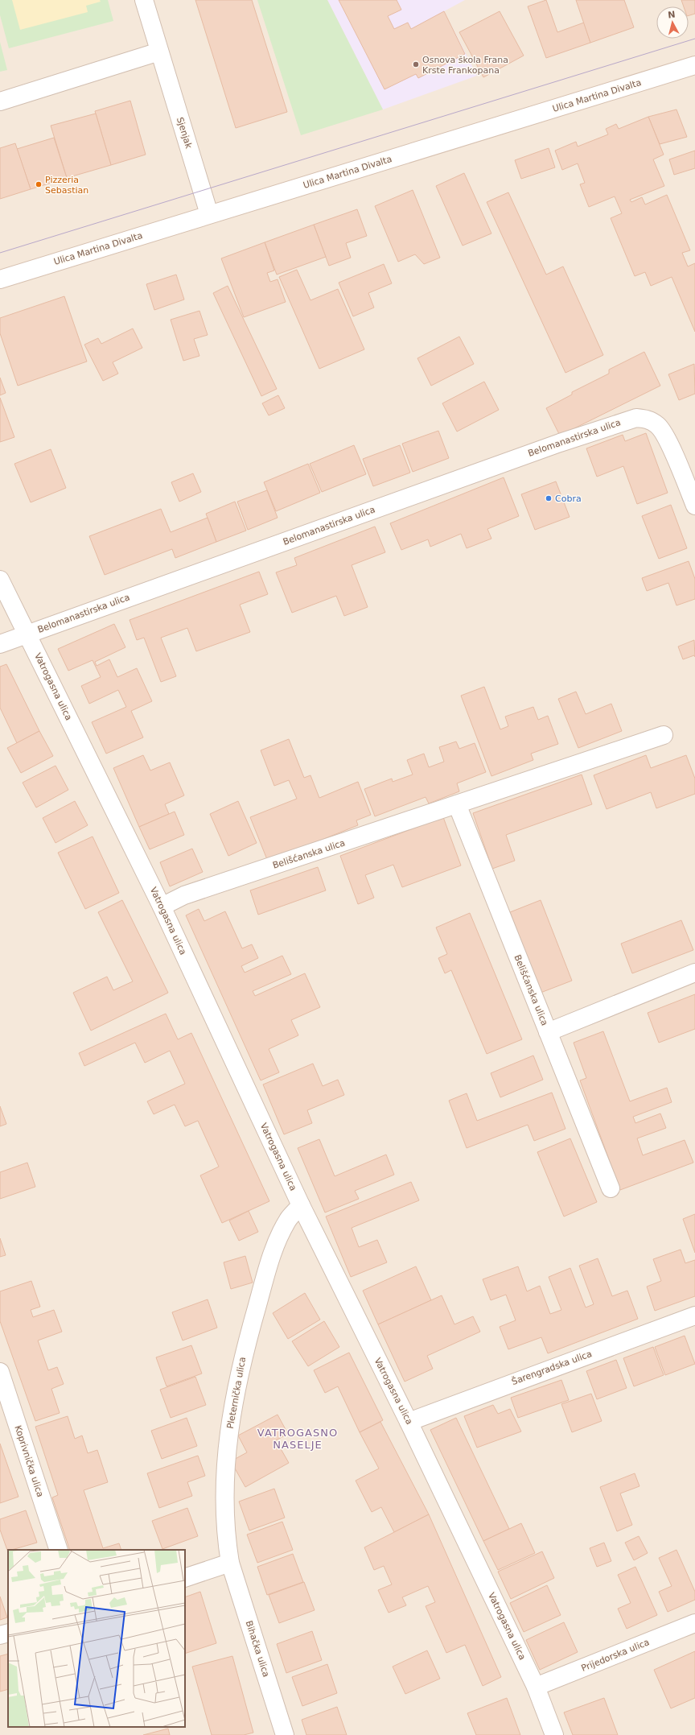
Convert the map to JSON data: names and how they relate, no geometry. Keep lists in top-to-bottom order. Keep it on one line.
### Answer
{"streets":{"street":["Ulica Martina Divalta","Sjenjak","Belomanastirska ulica","Vatrogasna ulica","Belišćanska ulica","Šarengradska ulica","Pleternička ulica","Koprivnička ulica","Bihačka ulica","Prijedorska ulica"]},"crossings":[["Ulica Martina Divalta","Sjenjak"],["Belomanastirska ulica","Vatrogasna ulica"],["Vatrogasna ulica","Belišćanska ulica"],["Vatrogasna ulica","Šarengradska ulica"],["Vatrogasna ulica","Pleternička ulica"],["Vatrogasna ulica","Prijedorska ulica"],["Pleternička ulica","Bihačka ulica"]],"districts":["VATROGASNO NASELJE"],"places":["Osnova škola Frana Krste Frankopana","Pizzeria Sebastian","Cobra"],"north":"top"}
